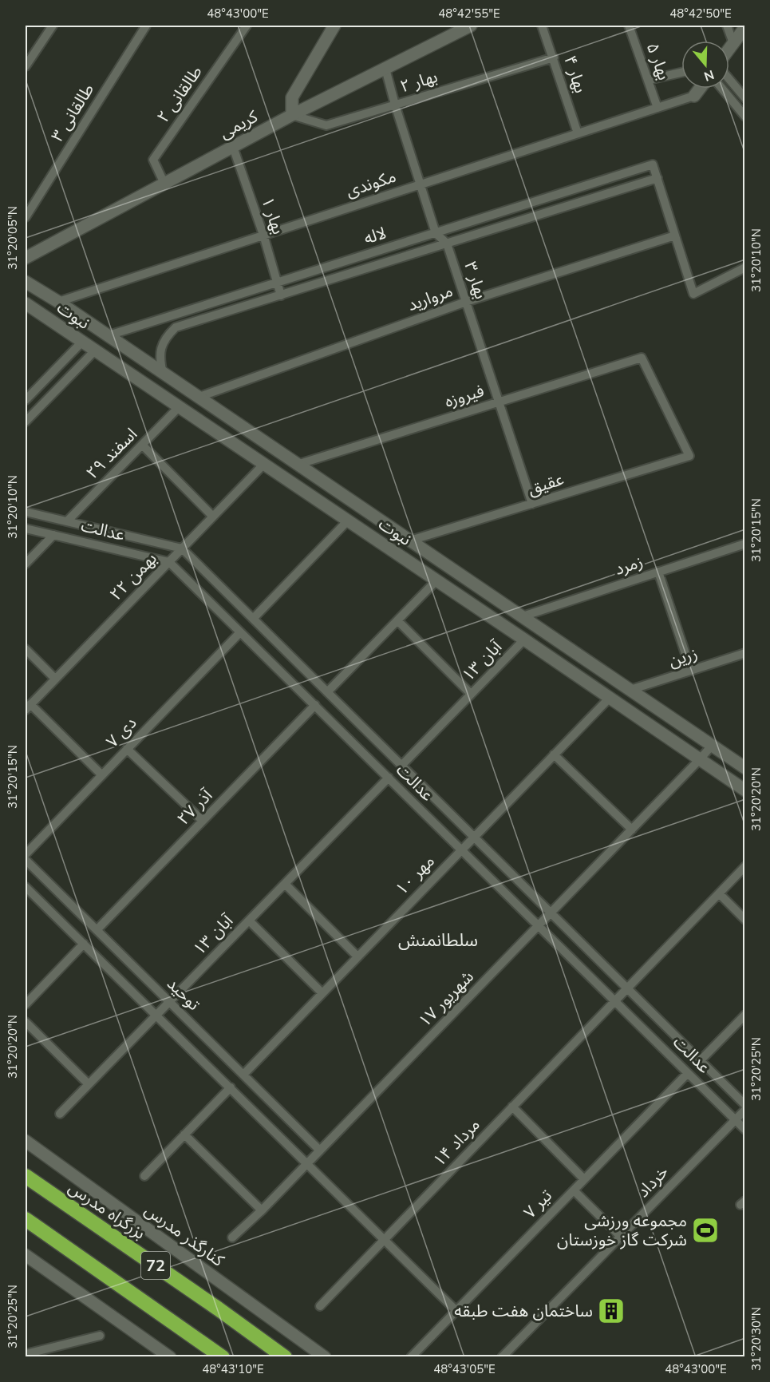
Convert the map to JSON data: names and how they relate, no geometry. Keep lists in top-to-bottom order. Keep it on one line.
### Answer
{"streets":{"highway":["بزرگراه مدرس","72"],"street":["بهار ۵","بهار ۴","بهار ۲","طالقانی ۲","طالقانی ۳","کریمی","مکوندی","بهار ۱","لاله","بهار ۳","مروارید","نبوت","فیروزه","۲۹ اسفند","عقیق","عدالت","زمرد","۲۲ بهمن","زرین","۱۳ آبان","۷ دی","۲۷ آذر","۱۰ مهر","توحید","۱۷ شهریور","۱۴ مرداد","خرداد","۷ تیر","کنارگذر مدرس"]},"crossings":[["بهار ۵","مکوندی"],["بهار ۴","بهار ۲"],["بهار ۴","مکوندی"],["بهار ۲","کریمی"],["بهار ۲","بهار ۳"],["طالقانی ۲","کریمی"],["کریمی","بهار ۱"],["کریمی","بهار ۳"],["مکوندی","بهار ۱"],["مکوندی","بهار ۳"],["مکوندی","نبوت"],["بهار ۱","لاله"],["لاله","بهار ۳"],["لاله","نبوت"],["بهار ۳","مروارید"],["بهار ۳","فیروزه"],["بهار ۳","عقیق"],["مروارید","نبوت"],["نبوت","فیروزه"],["نبوت","۲۹ اسفند"],["نبوت","عقیق"],["نبوت","زمرد"],["نبوت","۲۲ بهمن"],["نبوت","زرین"],["نبوت","۱۳ آبان"],["نبوت","۱۰ مهر"],["نبوت","۱۷ شهریور"],["فیروزه","عقیق"],["۲۹ اسفند","عدالت"],["عدالت","۲۲ بهمن"],["عدالت","۱۳ آبان"],["عدالت","۷ دی"],["عدالت","۲۷ آذر"],["عدالت","۱۰ مهر"],["عدالت","۱۷ شهریور"],["عدالت","۱۴ مرداد"],["عدالت","خرداد"],["عدالت","۷ تیر"],["۱۳ آبان","توحید"],["۲۷ آذر","توحید"],["۱۰ مهر","توحید"],["توحید","۱۷ شهریور"],["توحید","۱۴ مرداد"],["توحید","۷ تیر"]],"districts":["سلطانمنش"],"places":{"sports":["مجموعه ورزشی شرکت گاز خوزستان"],"building":["ساختمان هفت طبقه"]},"north":"bottom","coordinates":["48°43'00\"E","48°42'55\"E","48°42'50\"E","31°20'05\"N","31°20'10\"N","31°20'15\"N","31°20'20\"N","31°20'25\"N","31°20'30\"N","48°43'10\"E","48°43'05\"E"]}
